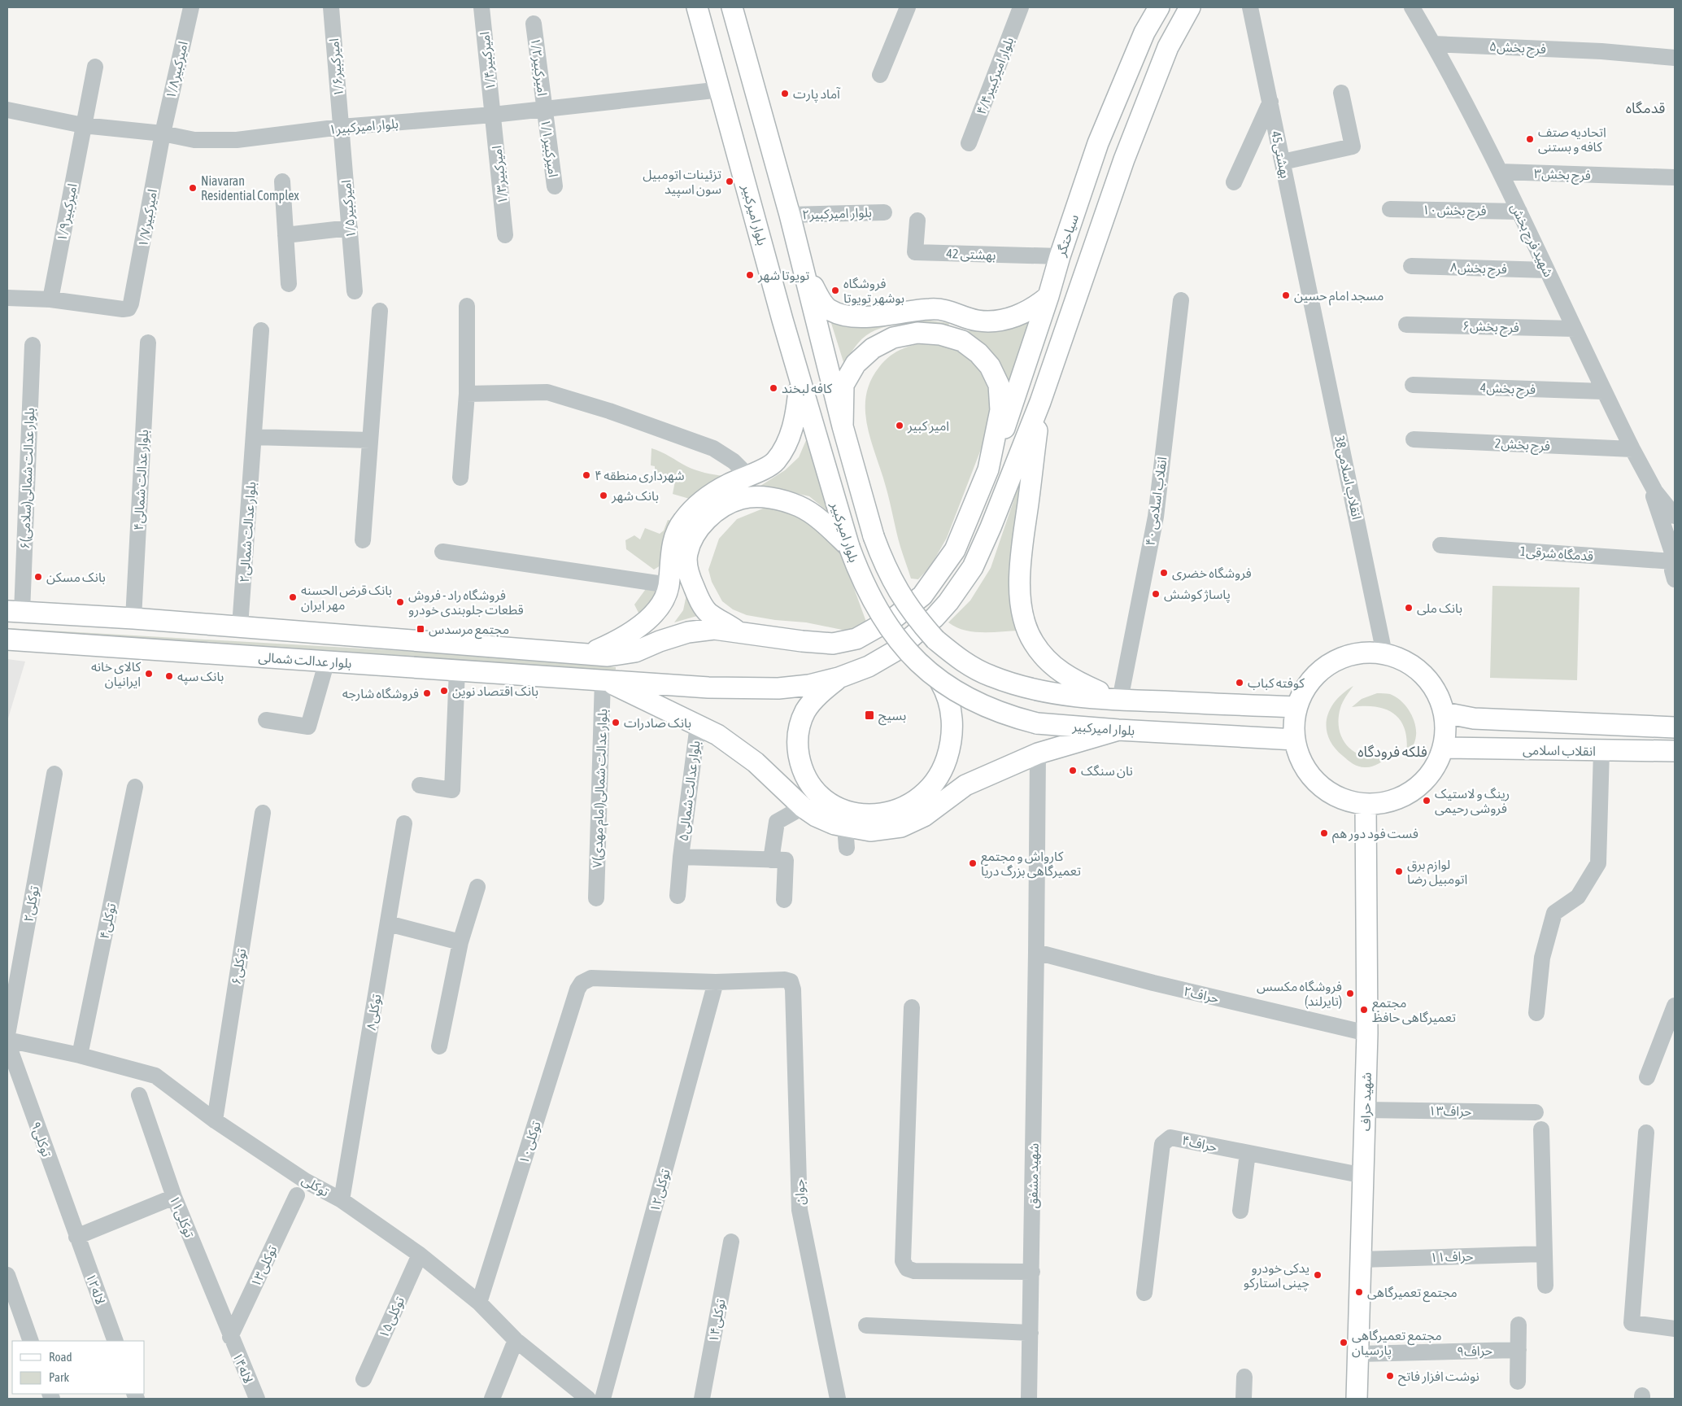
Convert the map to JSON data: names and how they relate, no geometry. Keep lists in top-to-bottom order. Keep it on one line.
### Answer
{"streets":{"main road":["بلوار امیرکبیر","سیاحتگر","بلوار عدالت شمالی","انقلاب اسلامی","شهید حراف"],"street":["فرح بخش۵","امیرکبیر۱/۴","امیرکبیر۱/۲","امیرکبیر۱/۶","امیرکبیر۱/۸","بلوار امیرکبیر۴/۴","بلوار امیرکبیر۱","امیرکبیر۱/۱","بهشتی45","فرح بخش۳","امیرکبیر۱/۳","امیرکبیر۱/۵","فرح بخش۱۰","امیرکبیر۱/۹","۲بلوار امیرکبیر","امیرکبیر۱/۷","شهید فرح بخش","42 بهشتی","فرح بخش۸","فرح بخش۶","4فرح بخش","2فرح بخش","38انقلاب اسلامی","۶بلوار عدالت شمالی(سلامی)","بلوار عدالت شمالی۴","انقلاب اسلامی ۴۰","بلوار عدالت شمالی۲","1قدمگاه شرقی","۷بلوار عدالت شمالی(امام مهدی)","بلوار عدالت شمالی۵","توکلی۲","توکلی۴","توکلی۶","حراف۲","توکلی۸","حراف۱۳","توکلی۹","۱۰توکلی","حراف۴","شهید مشفق","توکلی","توکلی۱۲","جوان","توکلی۱۱","حراف۱۱","توکلی۱۳","لاله۱۲","توکلی۱۵","توکلی۱۴","حراف۹","لاله۱۴"]},"crossings":[["فرح بخش۵","شهید فرح بخش"],["امیرکبیر۱/۴","بلوار امیرکبیر۱"],["امیرکبیر۱/۴","امیرکبیر۱/۳"],["امیرکبیر۱/۲","بلوار امیرکبیر۱"],["امیرکبیر۱/۲","امیرکبیر۱/۱"],["امیرکبیر۱/۶","بلوار امیرکبیر۱"],["امیرکبیر۱/۶","امیرکبیر۱/۵"],["امیرکبیر۱/۸","بلوار امیرکبیر۱"],["امیرکبیر۱/۸","امیرکبیر۱/۷"],["بلوار امیرکبیر۱","امیرکبیر۱/۱"],["بلوار امیرکبیر۱","امیرکبیر۱/۳"],["بلوار امیرکبیر۱","امیرکبیر۱/۵"],["بلوار امیرکبیر۱","امیرکبیر۱/۹"],["بلوار امیرکبیر۱","بلوار امیرکبیر"],["بلوار امیرکبیر۱","امیرکبیر۱/۷"],["بهشتی45","38انقلاب اسلامی"],["فرح بخش۳","شهید فرح بخش"],["فرح بخش۱۰","شهید فرح بخش"],["امیرکبیر۱/۹","امیرکبیر۱/۷"],["۲بلوار امیرکبیر","بلوار امیرکبیر"],["بلوار امیرکبیر","انقلاب اسلامی ۴۰"],["سیاحتگر","42 بهشتی"],["سیاحتگر","بلوار عدالت شمالی"],["شهید فرح بخش","فرح بخش۸"],["شهید فرح بخش","فرح بخش۶"],["شهید فرح بخش","4فرح بخش"],["شهید فرح بخش","2فرح بخش"],["شهید فرح بخش","1قدمگاه شرقی"],["۶بلوار عدالت شمالی(سلامی)","بلوار عدالت شمالی"],["بلوار عدالت شمالی۴","بلوار عدالت شمالی"],["بلوار عدالت شمالی۲","بلوار عدالت شمالی"],["بلوار عدالت شمالی","۷بلوار عدالت شمالی(امام مهدی)"],["توکلی۴","توکلی"],["توکلی۶","توکلی"],["حراف۲","شهید حراف"],["حراف۲","شهید مشفق"],["توکلی۸","توکلی"],["شهید حراف","حراف۱۳"],["شهید حراف","حراف۴"],["شهید حراف","حراف۱۱"],["شهید حراف","حراف۹"],["توکلی۹","توکلی"],["توکلی۹","لاله۱۲"],["۱۰توکلی","توکلی"],["۱۰توکلی","توکلی۱۲"],["۱۰توکلی","جوان"],["توکلی","توکلی۱۵"],["توکلی۱۲","جوان"],["توکلی۱۱","توکلی۱۳"],["توکلی۱۱","لاله۱۴"],["توکلی۱۳","لاله۱۴"]],"districts":["قدمگاه","فلکه فرودگاه"],"places":{"other":["آماد پارت","اتحادیه صتف کافه و بستنی","تزئینات اتومبیل سون اسپید","Niavaran Residential Complex","تویوتا شهر","فروشگاه بوشهر تویوتا","مسجد امام حسین","کافه لبخند","امیر کبیر","شهرداری منطقه ۴","بانک شهر","فروشگاه خضری","بانک مسکن","پاساژ کوشش","بانک قرض الحسنه مهر ایران","فروشگاه راد - فروش قطعات جلوبندی خودرو","بانک ملی","کالای خانه ایرانیان","بانک سپه","کوفته کباب","بانک اقتصاد نوین","فروشگاه شارجه","بانک صادرات","نان سنگک","رینگ و لاستیک فروشی رحیمی","فست فود دور هم","کارواش و مجتمع تعمیرگاهی بزرگ دریا","لوازم برق اتومبیل رضا","فروشگاه مکسس (تایرلند)","مجتمع تعمیرگاهی حافظ","یدکی خودرو چینی استارکو","مجتمع تعمیرگاهی","مجتمع تعمیرگاهی پارسیان","نوشت افزار فاتح"],"transit":["مجتمع مرسدس","بسیج"]},"legend":["Road","Park"]}
